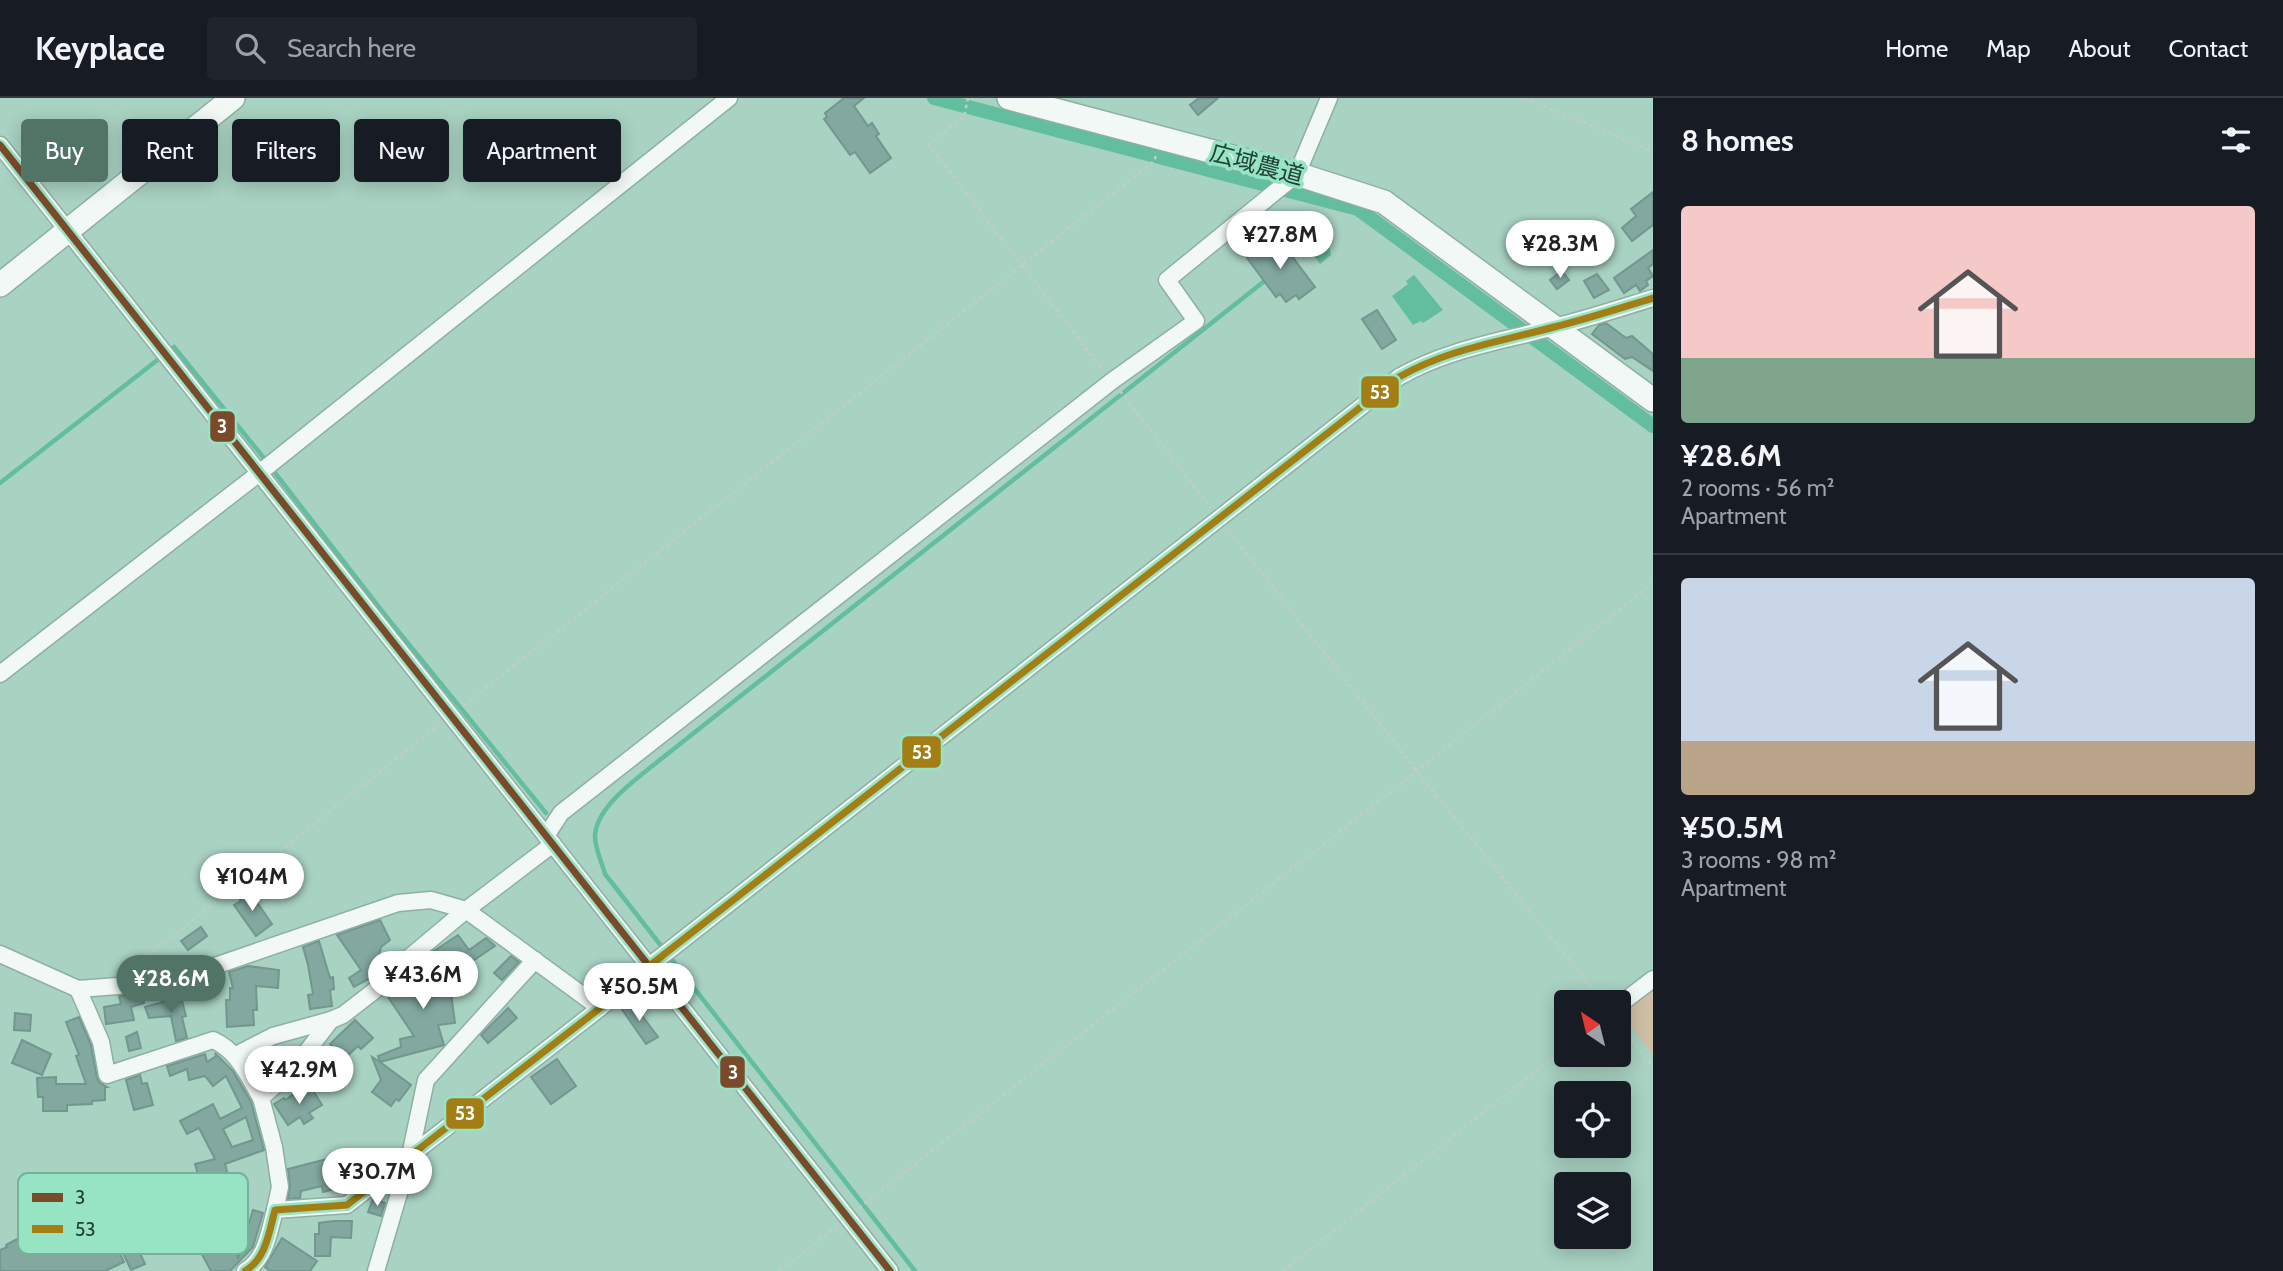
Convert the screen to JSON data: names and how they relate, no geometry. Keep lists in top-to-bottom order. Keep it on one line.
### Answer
{"streets":{"street":["広域農道"]},"lines":["transit line 3","transit line 53"],"legend":["3","53"],"north":"top left","page":{"header":"Keyplace","search":"Search here","nav":["Home","Map","About","Contact"],"heading":"8 homes","chip":["Buy","Rent","Filters","New","Apartment"],"list":[{"name":"¥28.6M","note":"2 rooms · 56 m² · Apartment"},{"name":"¥50.5M","note":"3 rooms · 98 m² · Apartment"}],"price":["¥27.8M","¥28.3M","¥104M","¥43.6M","¥28.6M","¥50.5M","¥42.9M","¥30.7M"]}}
